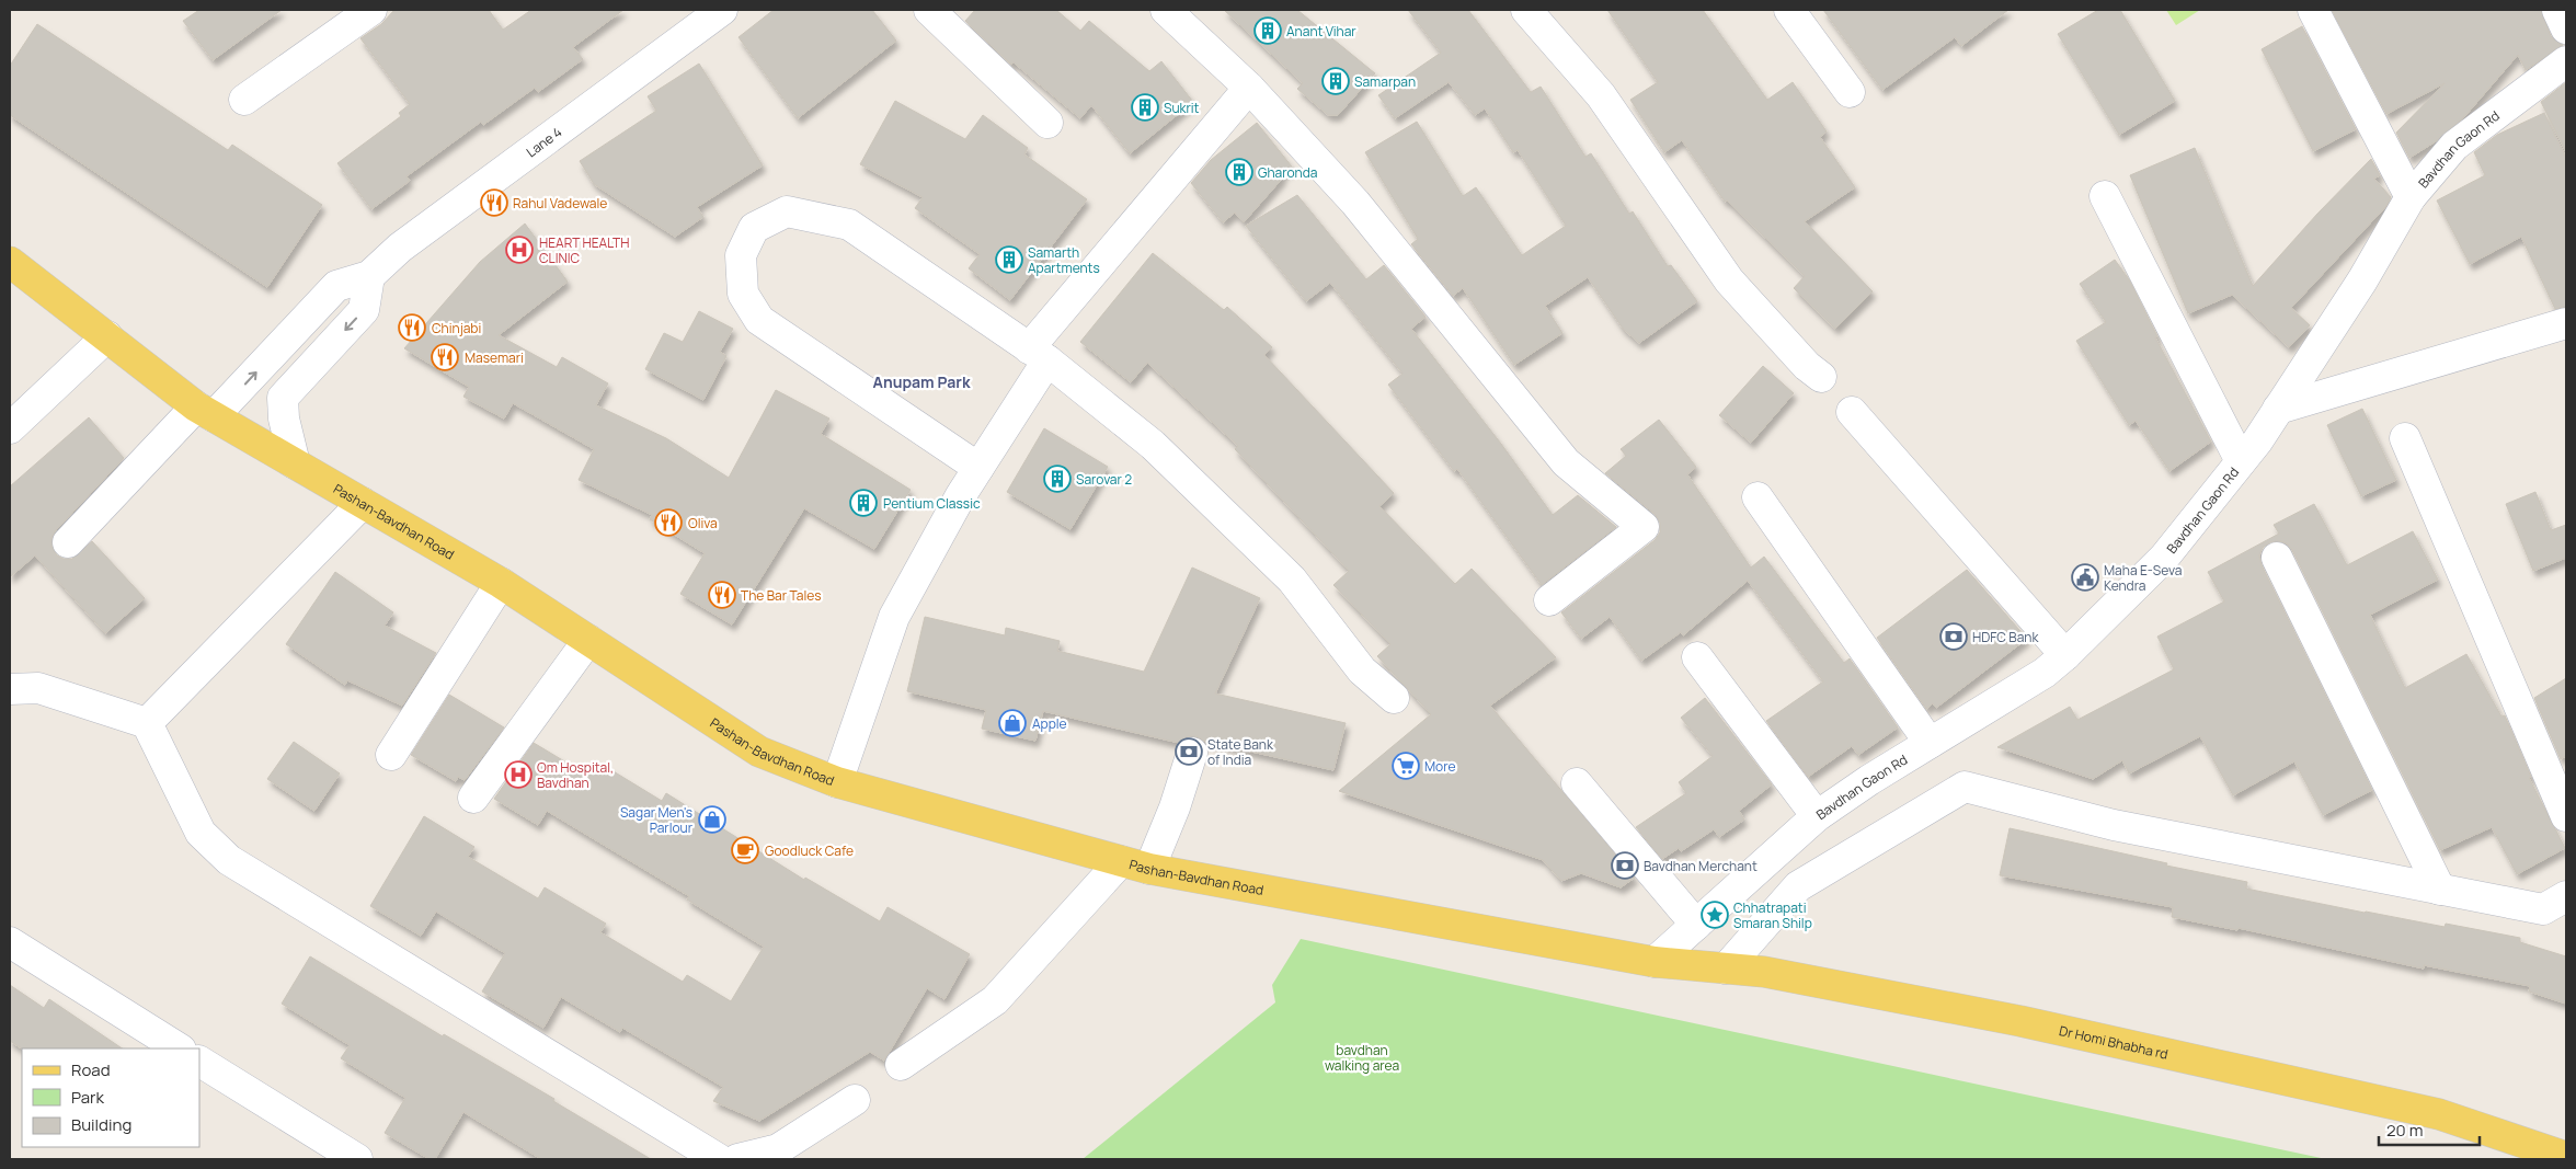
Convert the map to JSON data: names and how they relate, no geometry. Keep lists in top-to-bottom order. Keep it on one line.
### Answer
{"streets":{"main road":["Pashan-Bavdhan Road","Dr Homi Bhabha rd"],"street":["Lane 4","Bavdhan Gaon Rd"]},"crossings":[["Lane 4","Pashan-Bavdhan Road"],["Bavdhan Gaon Rd","Pashan-Bavdhan Road"],["Bavdhan Gaon Rd","Dr Homi Bhabha rd"],["Pashan-Bavdhan Road","Dr Homi Bhabha rd"]],"districts":["Anupam Park"],"parks":["bavdhan walking area"],"places":{"building":["Anant Vihar","Samarpan","Sukrit","Gharonda","Samarth Apartments","Sarovar 2","Pentium Classic"],"restaurant":["Rahul Vadewale","Chinjabi","Masemari","Oliva","The Bar Tales"],"hospital":["HEART HEALTH CLINIC","Om Hospital, Bavdhan"],"public building":["Maha E-Seva Kendra"],"bank":["HDFC Bank","State Bank of India","Bavdhan Merchant"],"shop":["Apple","Sagar Men's Parlour"],"supermarket":["More"],"cafe":["Goodluck Cafe"],"place":["Chhatrapati Smaran Shilp"]},"legend":["Road","Park","Building"],"scale_bar":"20 m"}
